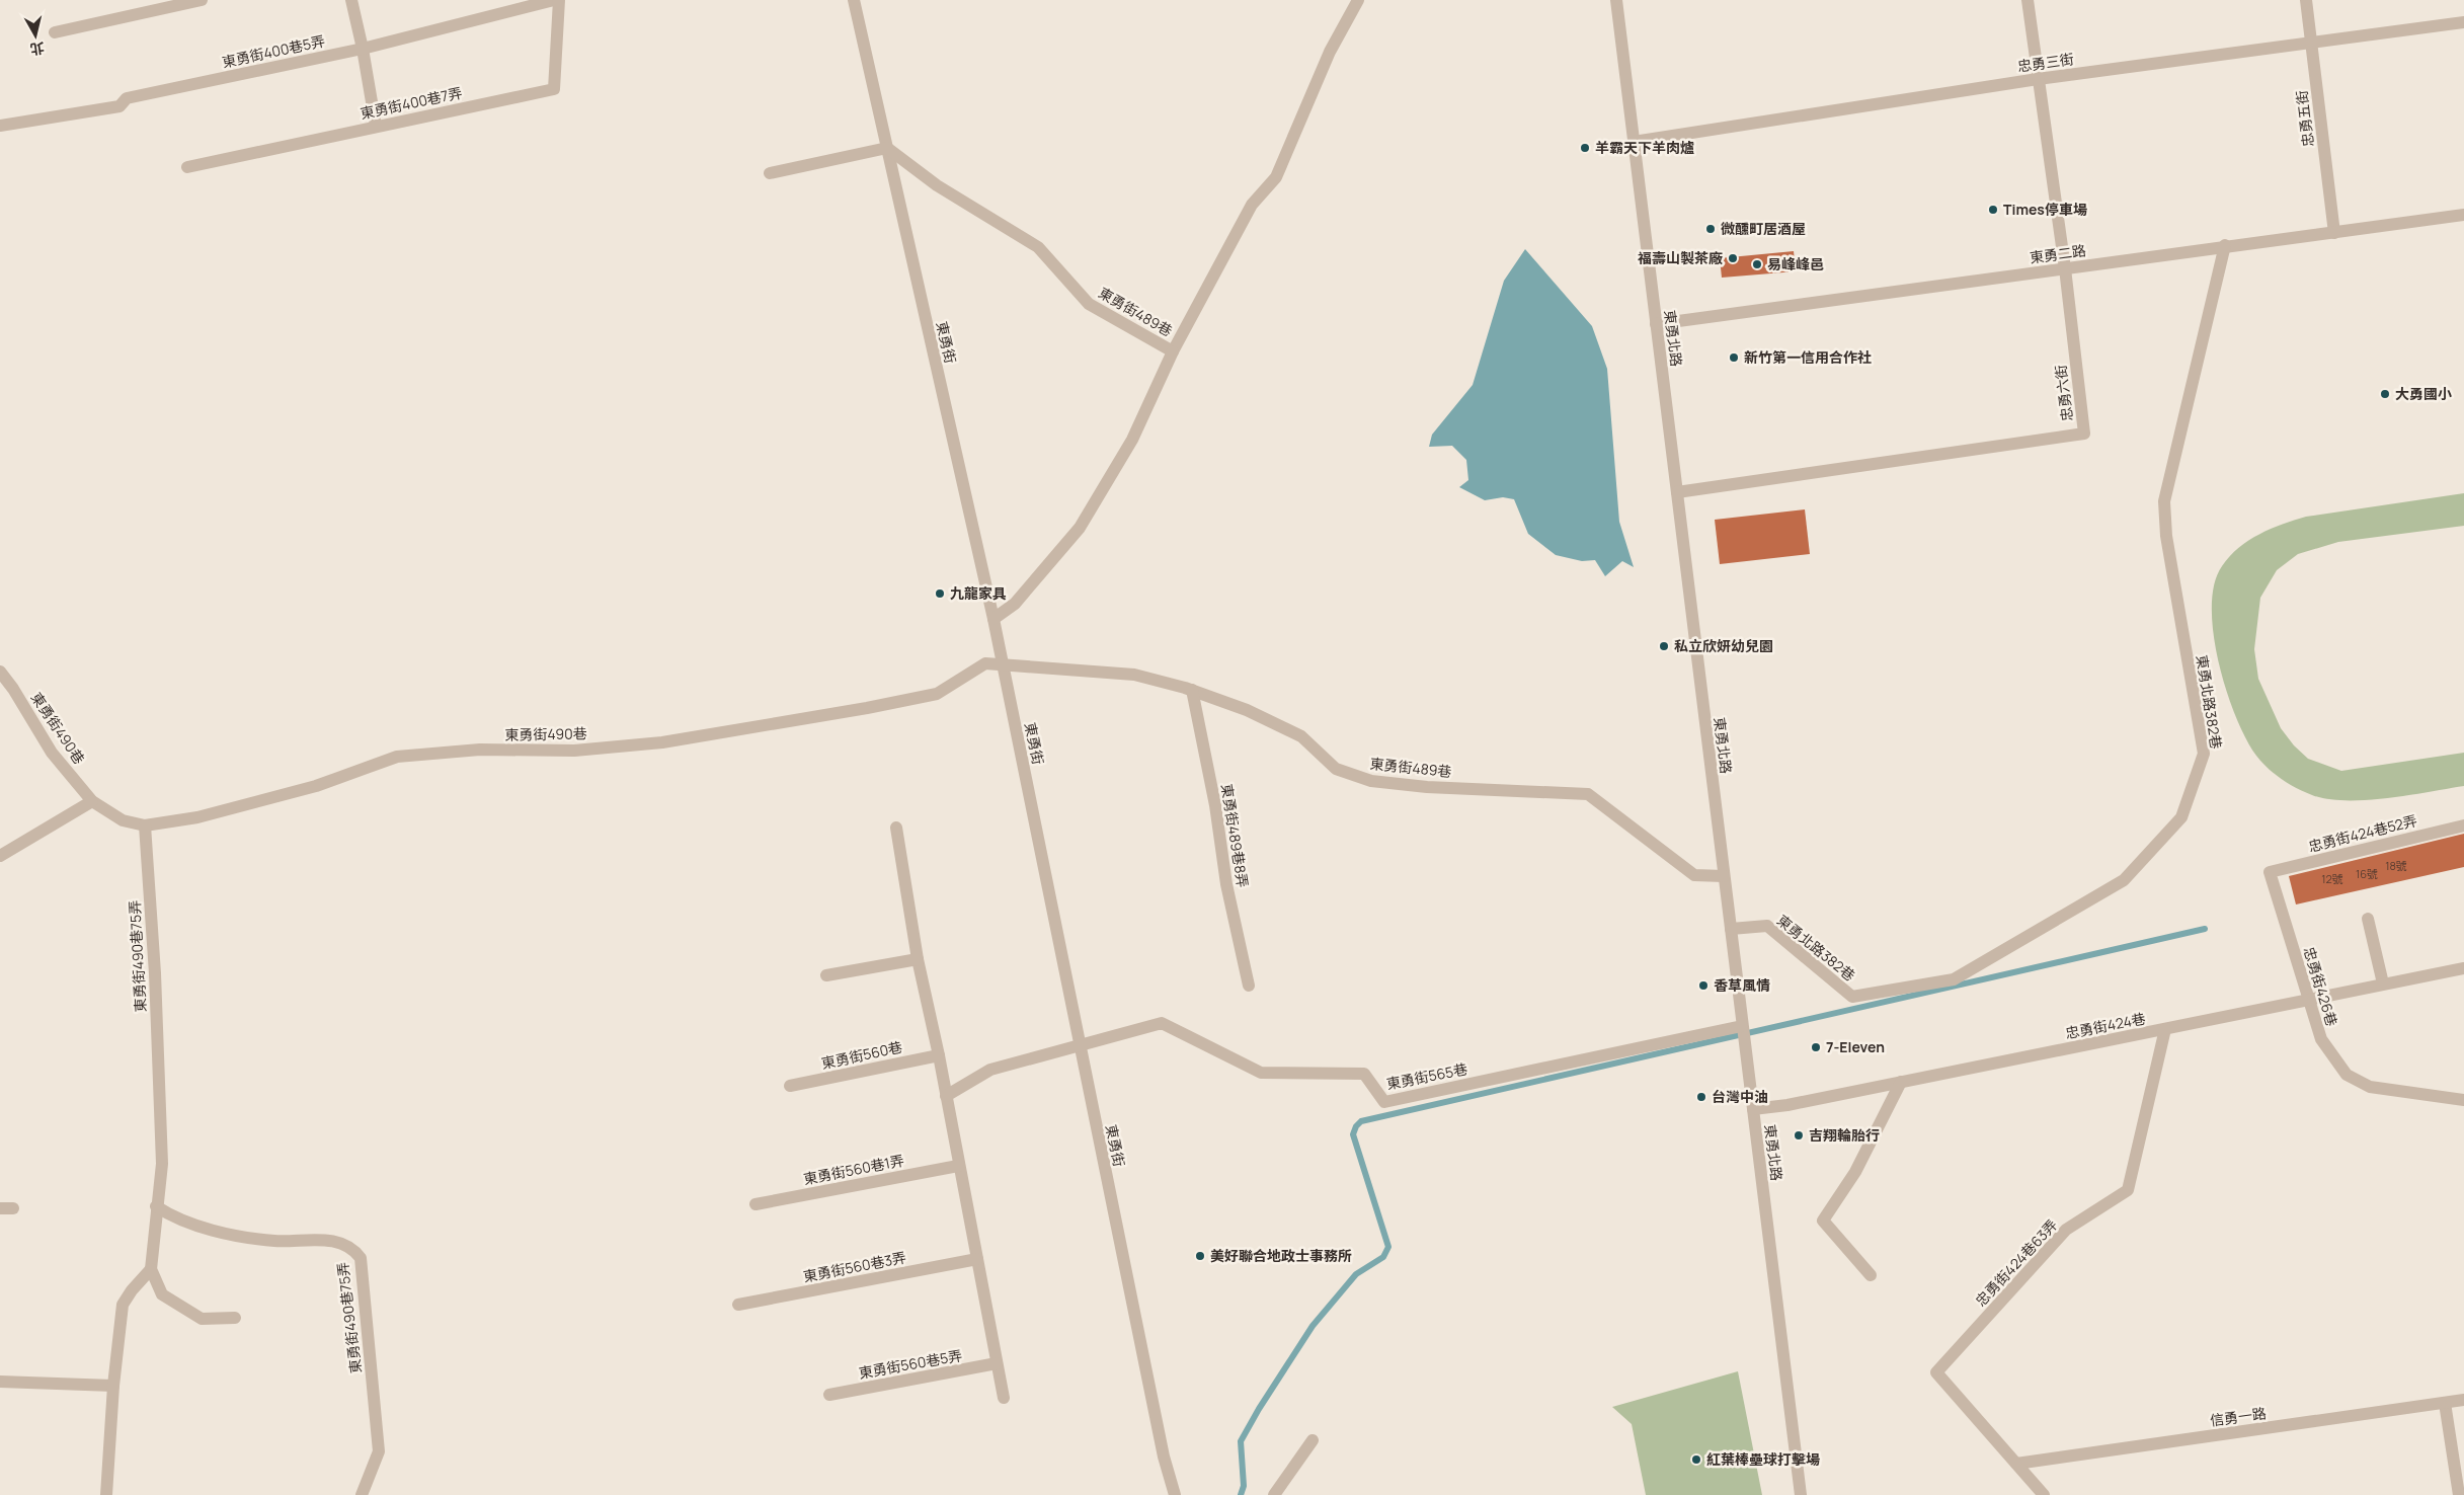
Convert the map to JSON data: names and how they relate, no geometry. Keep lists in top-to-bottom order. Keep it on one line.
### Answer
{"streets":{"street":["東勇街400巷5弄","忠勇三街","東勇街400巷7弄","忠勇五街","東勇二路","東勇街489巷","東勇北路","東勇街","忠勇六街","東勇北路382巷","東勇街490巷","忠勇街424巷52弄","東勇街489巷8弄","東勇街490巷75弄","忠勇街426巷","忠勇街424巷","東勇街560巷","東勇街565巷","東勇街560巷1弄","忠勇街424巷63弄","東勇街560巷3弄","東勇街560巷5弄","信勇一路"]},"crossings":[["忠勇三街","忠勇五街"],["忠勇三街","東勇北路"],["忠勇三街","忠勇六街"],["忠勇五街","東勇二路"],["東勇二路","東勇北路"],["東勇二路","忠勇六街"],["東勇二路","東勇北路382巷"],["東勇街489巷","東勇北路"],["東勇街489巷","東勇街"],["東勇街489巷","東勇街490巷"],["東勇街489巷","東勇街489巷8弄"],["東勇北路","忠勇六街"],["東勇北路","東勇北路382巷"],["東勇北路","忠勇街424巷"],["東勇北路","東勇街565巷"],["東勇街","東勇街490巷"],["東勇街","東勇街565巷"],["東勇街490巷","東勇街490巷75弄"],["忠勇街424巷52弄","忠勇街426巷"],["忠勇街426巷","忠勇街424巷"],["忠勇街424巷","忠勇街424巷63弄"],["忠勇街424巷63弄","信勇一路"]],"places":["羊霸天下羊肉爐","Times停車場","微醺町居酒屋","福壽山製茶廠","易峰峰邑","新竹第一信用合作社","大勇國小","九龍家具","私立欣妍幼兒園","香草風情","7-Eleven","台灣中油","吉翔輪胎行","美好聯合地政士事務所","紅葉棒壘球打擊場"],"house_numbers":["18號","16號","12號"],"north":"bottom"}
